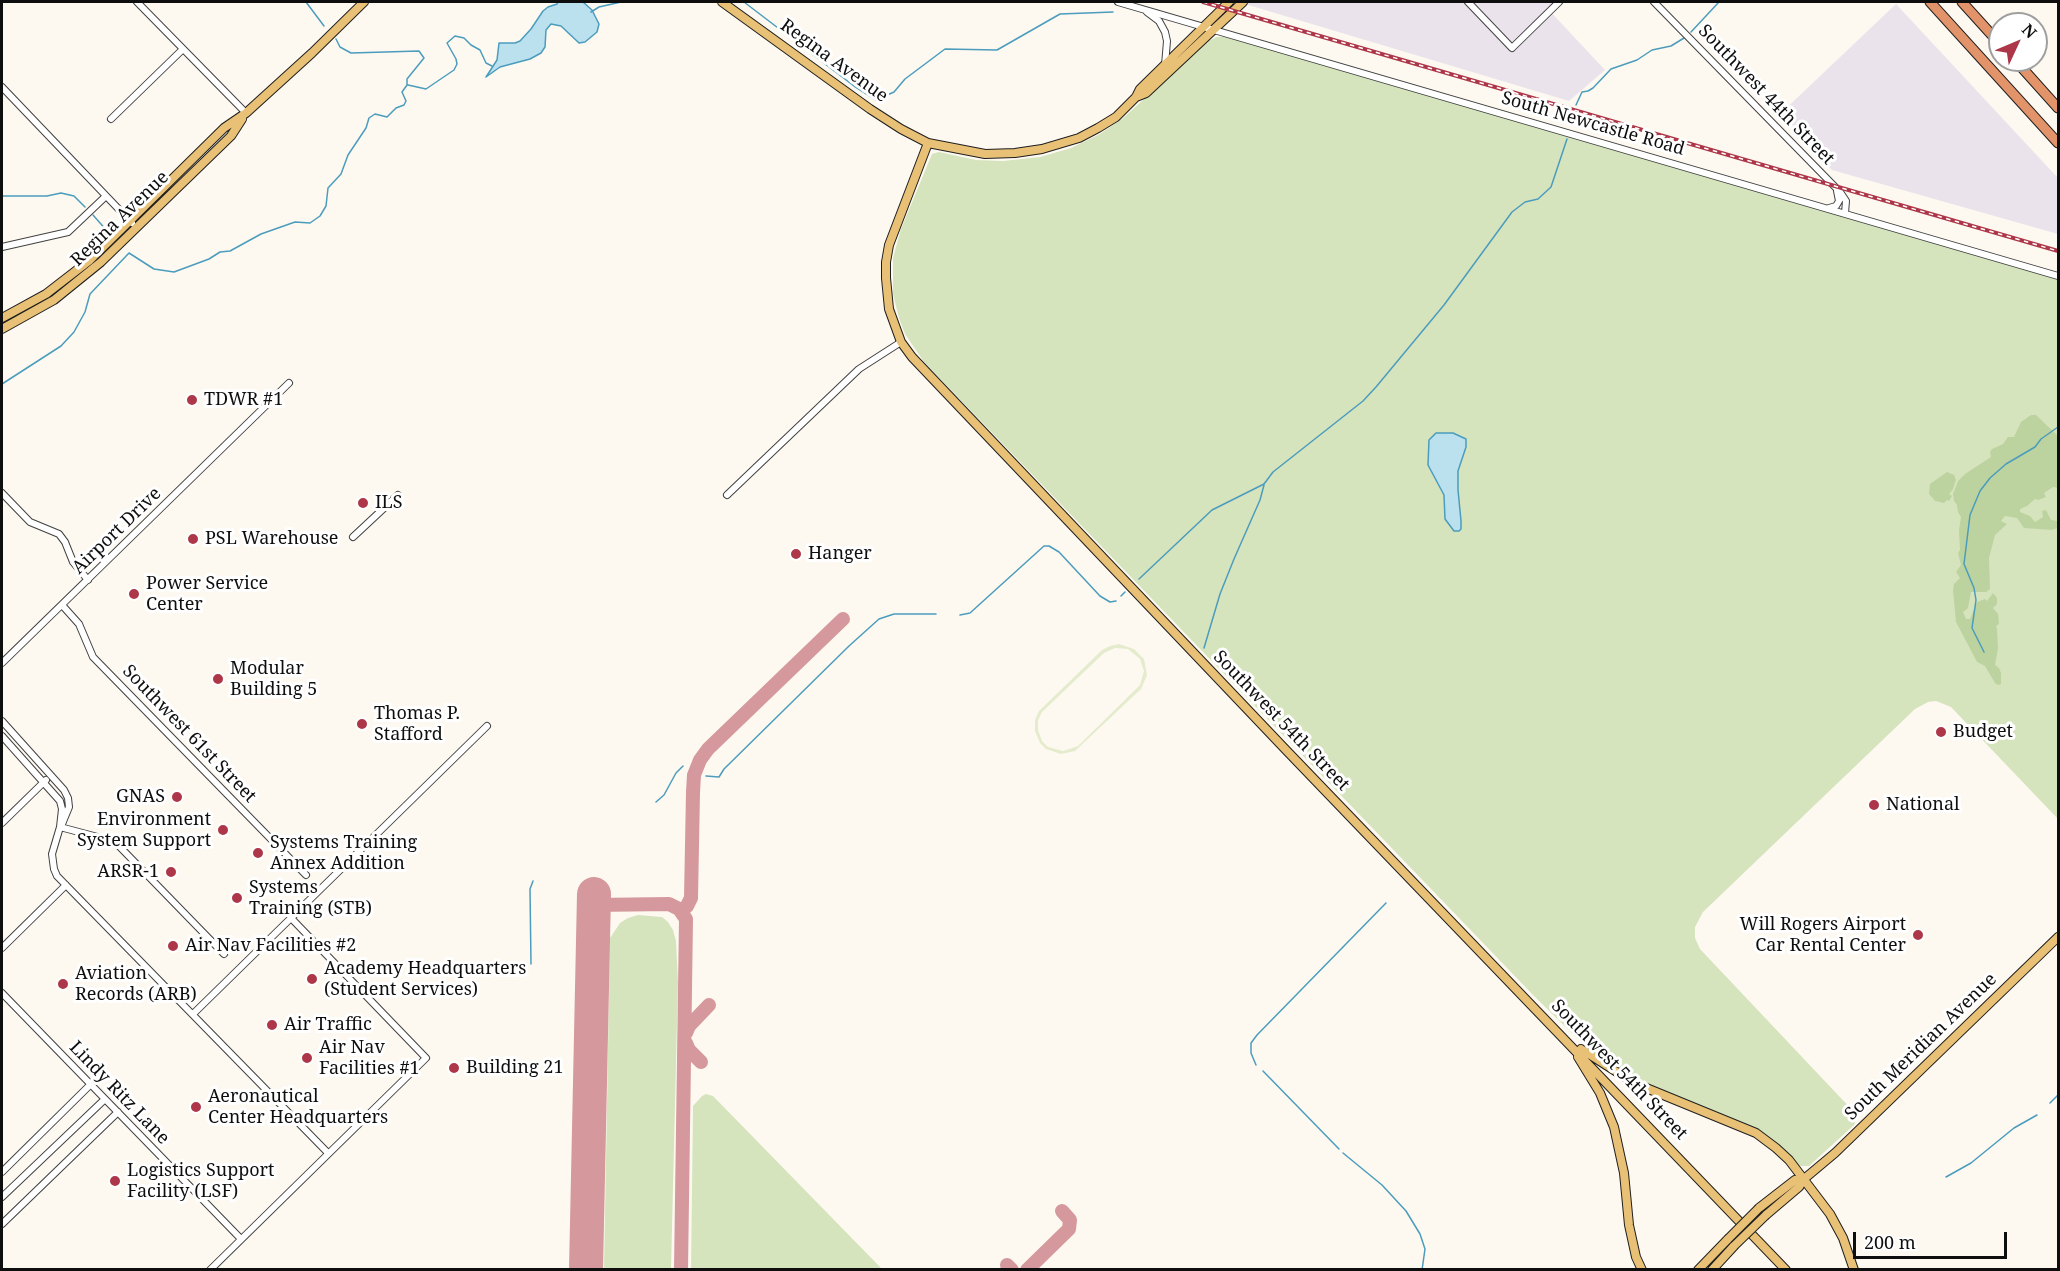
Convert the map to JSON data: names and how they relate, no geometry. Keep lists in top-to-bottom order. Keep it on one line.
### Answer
{"streets":{"main road":["Regina Avenue","Southwest 54th Street","South Meridian Avenue"],"street":["Southwest 44th Street","South Newcastle Road","Airport Drive","Southwest 61st Street","Lindy Ritz Lane"]},"crossings":[["Regina Avenue","Southwest 54th Street"],["Southwest 44th Street","South Newcastle Road"],["Airport Drive","Southwest 61st Street"]],"places":["TDWR #1","ILS","PSL Warehouse","Hanger","Power Service Center","Modular Building 5","Thomas P. Stafford","Budget","GNAS","National","Environment System Support","Systems Training Annex Addition","ARSR-1","Systems Training (STB)","Will Rogers Airport Car Rental Center","Air Nav Facilities #2","Academy Headquarters (Student Services)","Aviation Records (ARB)","Air Traffic","Air Nav Facilities #1","Building 21","Aeronautical Center Headquarters","Logistics Support Facility (LSF)"],"scale_bar":"200 m","north":"top right"}
